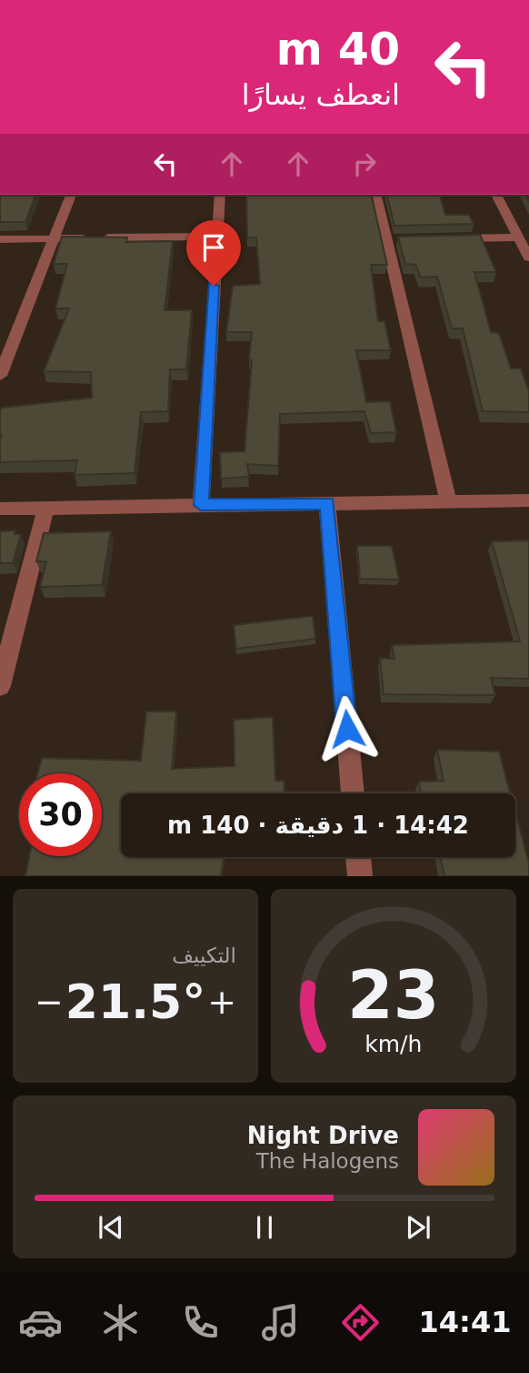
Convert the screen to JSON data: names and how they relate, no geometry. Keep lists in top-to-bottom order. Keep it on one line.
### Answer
{"page":{"turn":["40 m","انعطف يسارًا"],"limit":"30","trip":"14:42 · 1 دقيقة · 140 m","tile":"التكييف","heat":["−","21.5°","+"],"song":["Night Drive","The Halogens"],"tabs":"14:41","gauge":["23","km/h"]}}
